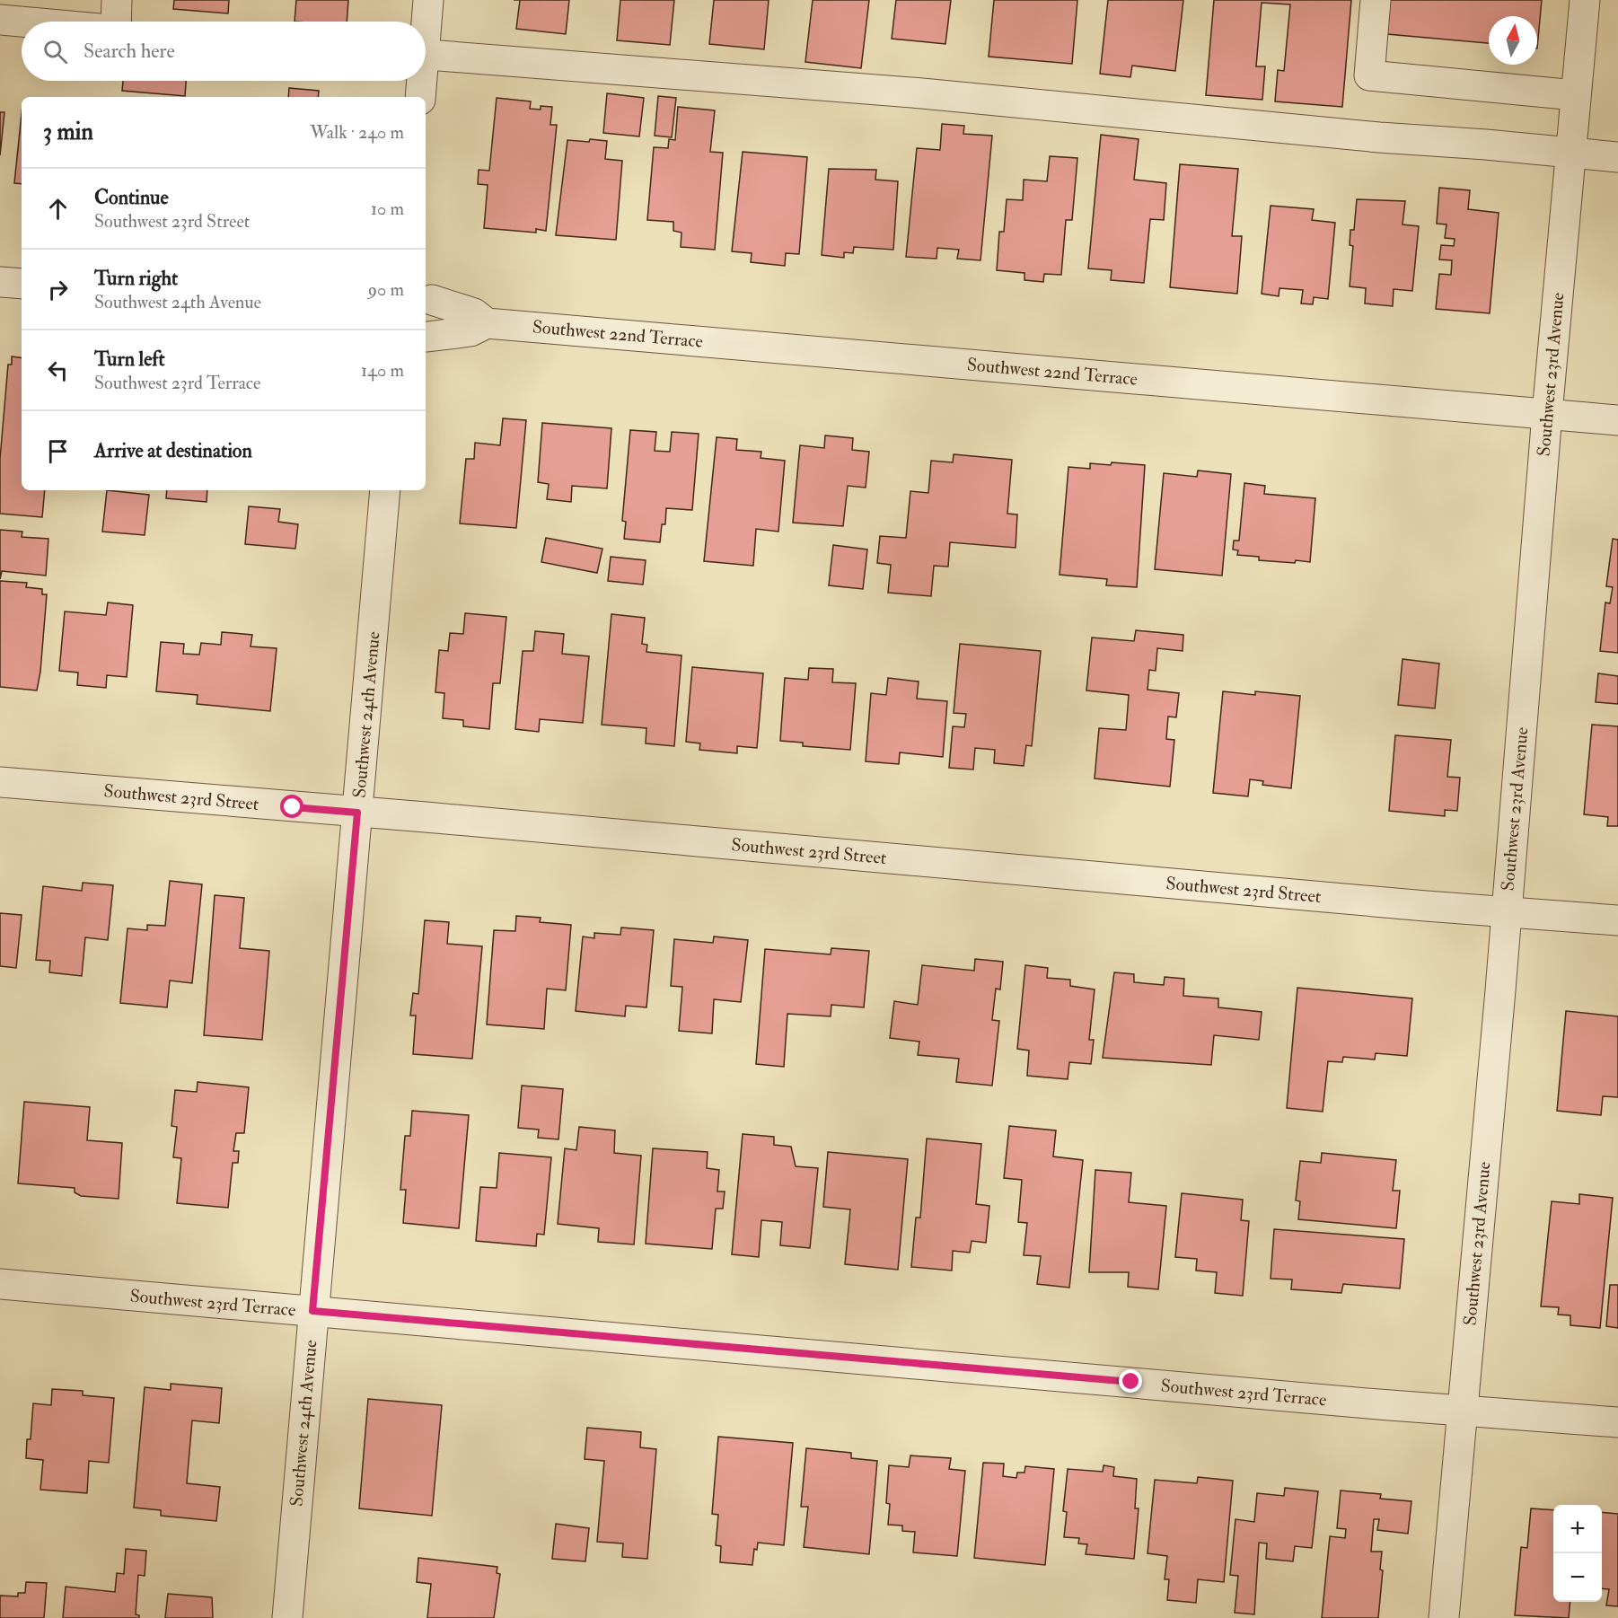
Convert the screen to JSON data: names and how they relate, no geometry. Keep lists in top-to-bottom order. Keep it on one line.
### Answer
{"streets":{"street":["Southwest 22nd Terrace","Southwest 23rd Avenue","Southwest 24th Avenue","Southwest 23rd Street","Southwest 23rd Terrace"]},"crossings":[["Southwest 22nd Terrace","Southwest 23rd Avenue"],["Southwest 23rd Avenue","Southwest 23rd Street"],["Southwest 23rd Avenue","Southwest 23rd Terrace"],["Southwest 24th Avenue","Southwest 23rd Street"],["Southwest 24th Avenue","Southwest 23rd Terrace"]],"north":"top","page":{"search":"Search here","heading":["3 min","Walk · 240 m"],"list":[["Continue","Southwest 23rd Street","10 m"],["Turn right","Southwest 24th Avenue","90 m"],["Turn left","Southwest 23rd Terrace","140 m"],"Arrive at destination"],"map_buttons":["+","−"]}}
